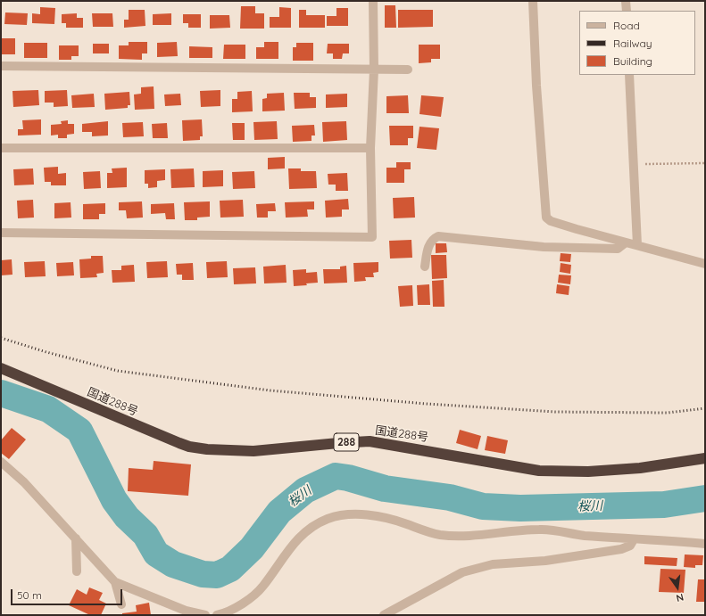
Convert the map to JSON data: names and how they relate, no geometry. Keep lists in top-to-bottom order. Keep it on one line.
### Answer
{"streets":{"highway":["国道288号","288"]},"water":["桜川"],"legend":["Road","Railway","Building"],"scale_bar":"50 m","north":"bottom"}
